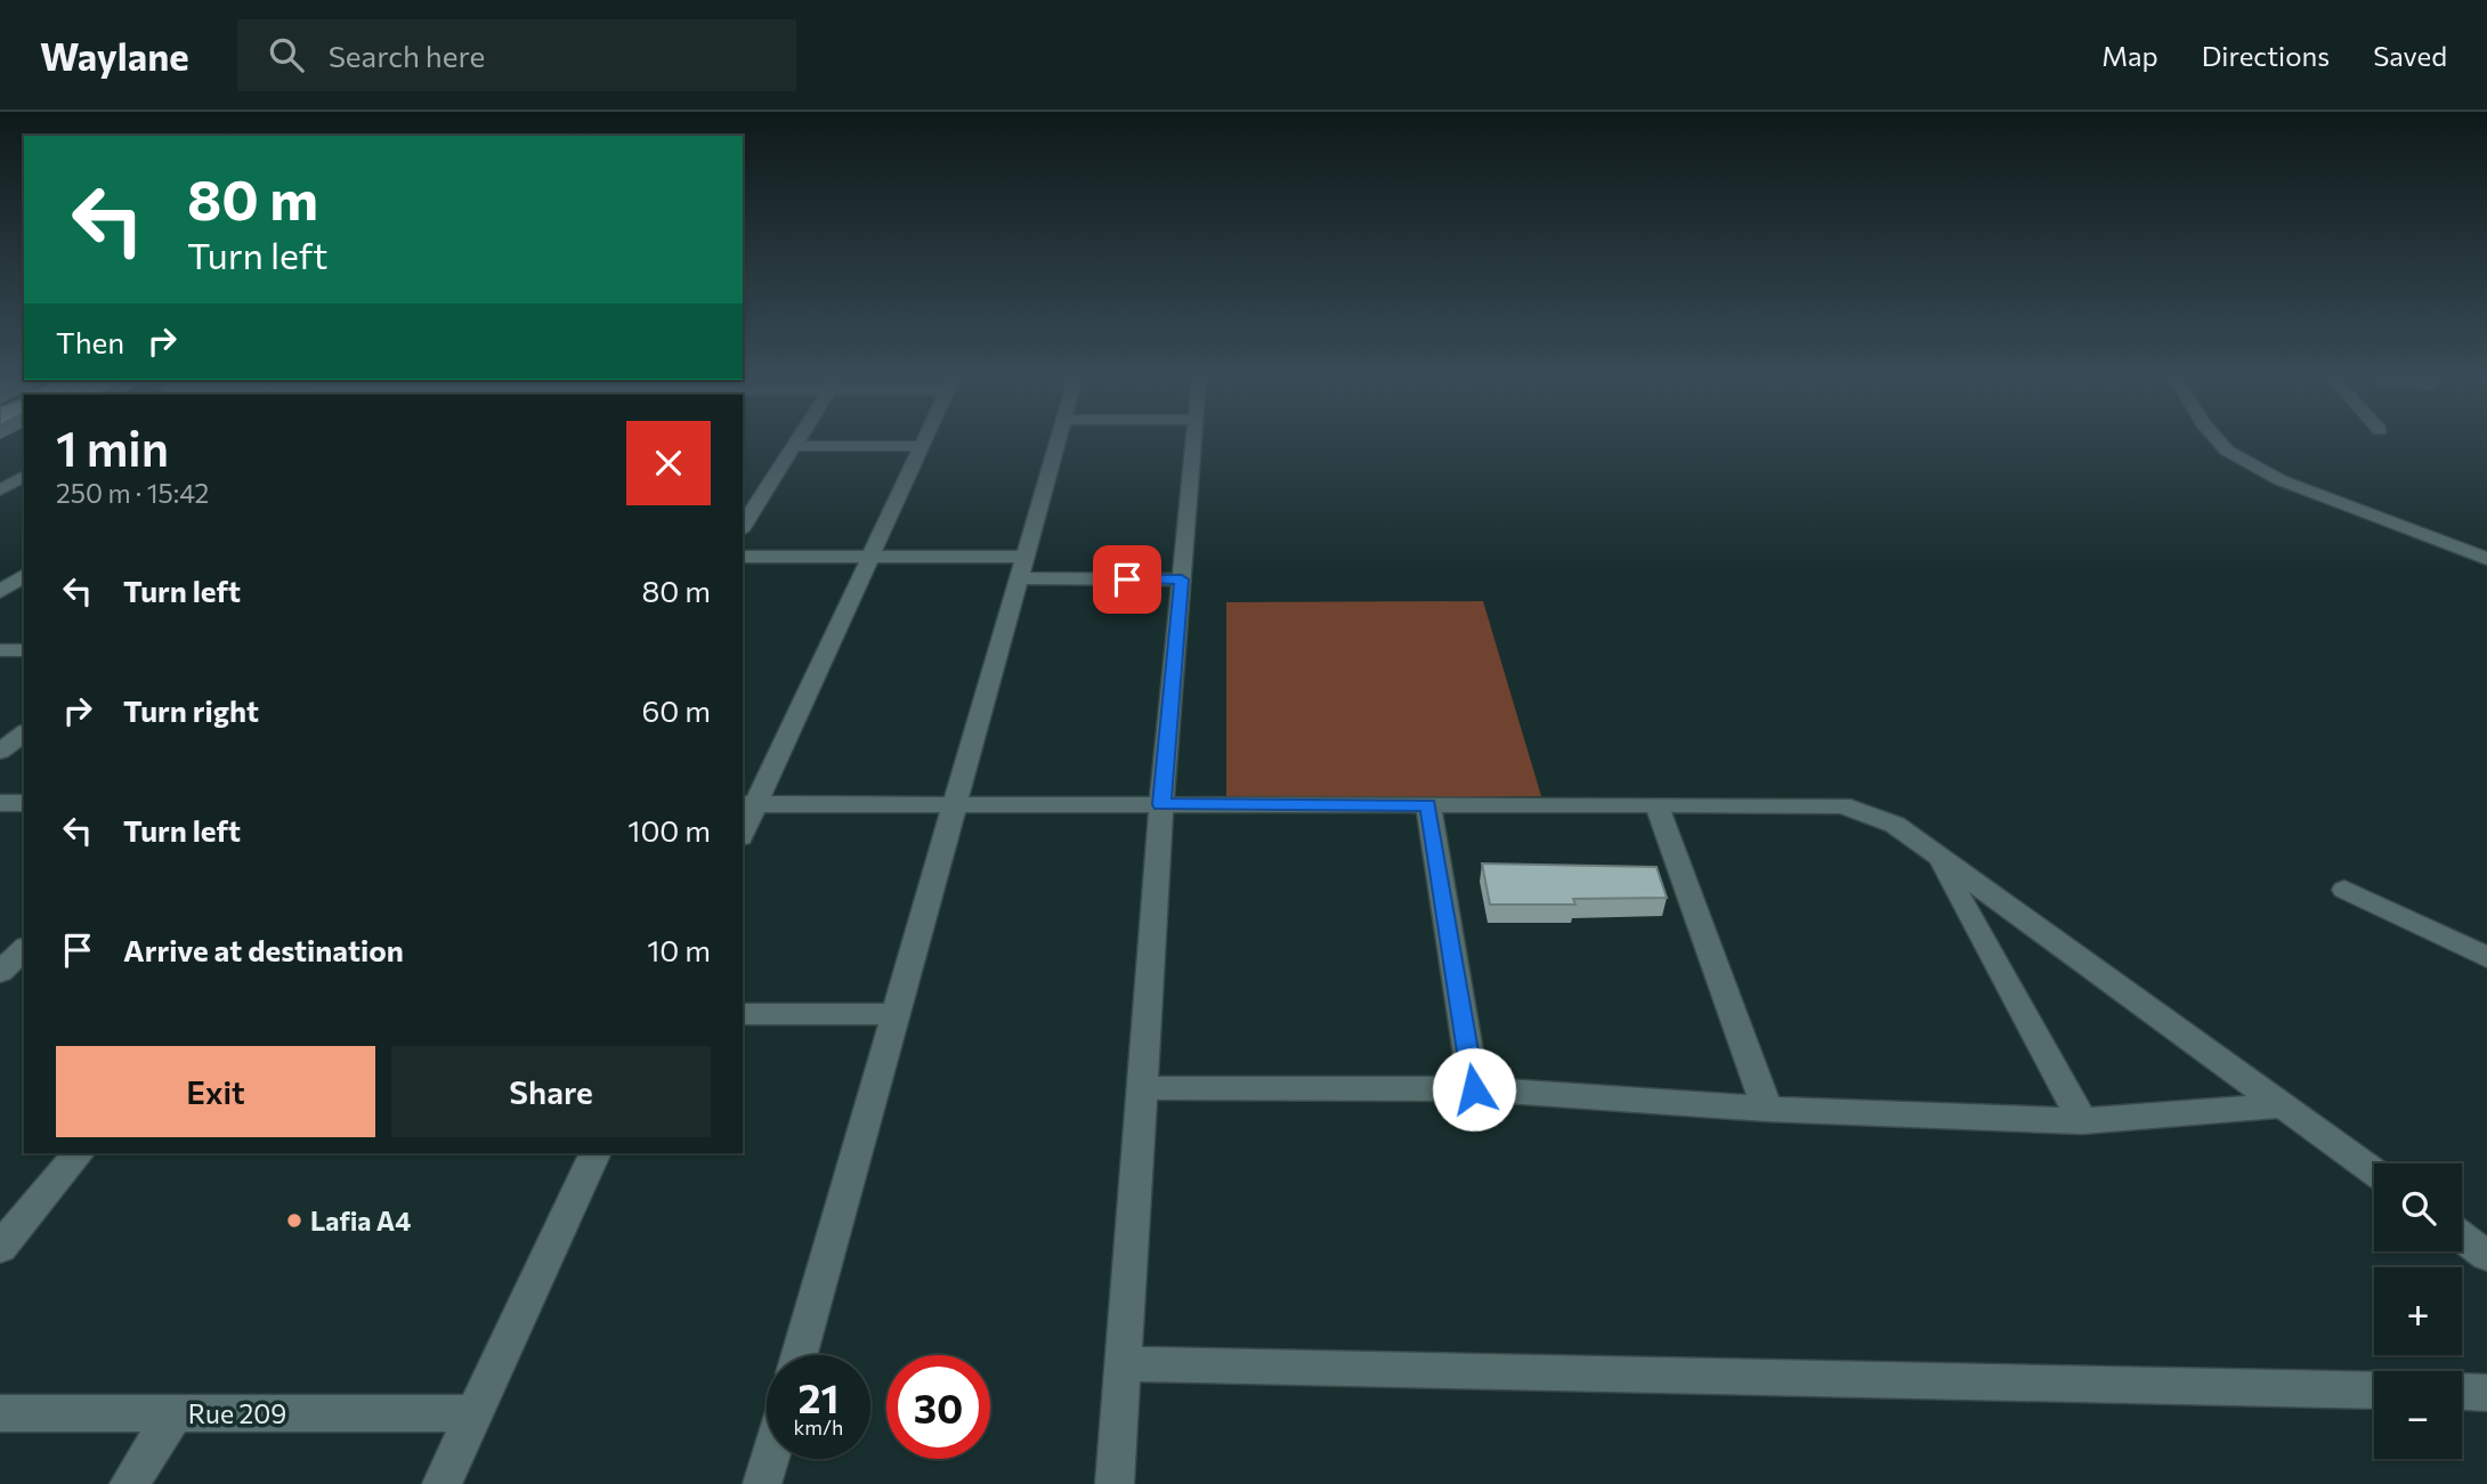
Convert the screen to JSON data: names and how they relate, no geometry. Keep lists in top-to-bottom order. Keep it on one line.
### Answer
{"streets":{"street":["Rue 209"]},"places":["Lafia A4"],"page":{"header":"Waylane","search":"Search here","nav":["Map","Directions","Saved"],"turn":["80 m","Turn left"],"then":"Then","heading":["1 min","250 m · 15:42"],"list":[{"name":"Turn left","value":"80 m"},{"name":"Turn right","value":"60 m"},{"name":"Turn left","value":"100 m"},{"name":"Arrive at destination","value":"10 m"}],"buttons":["Exit","Share"],"map_buttons":["+","−"],"speed":"21 km/h","limit":"30"}}
